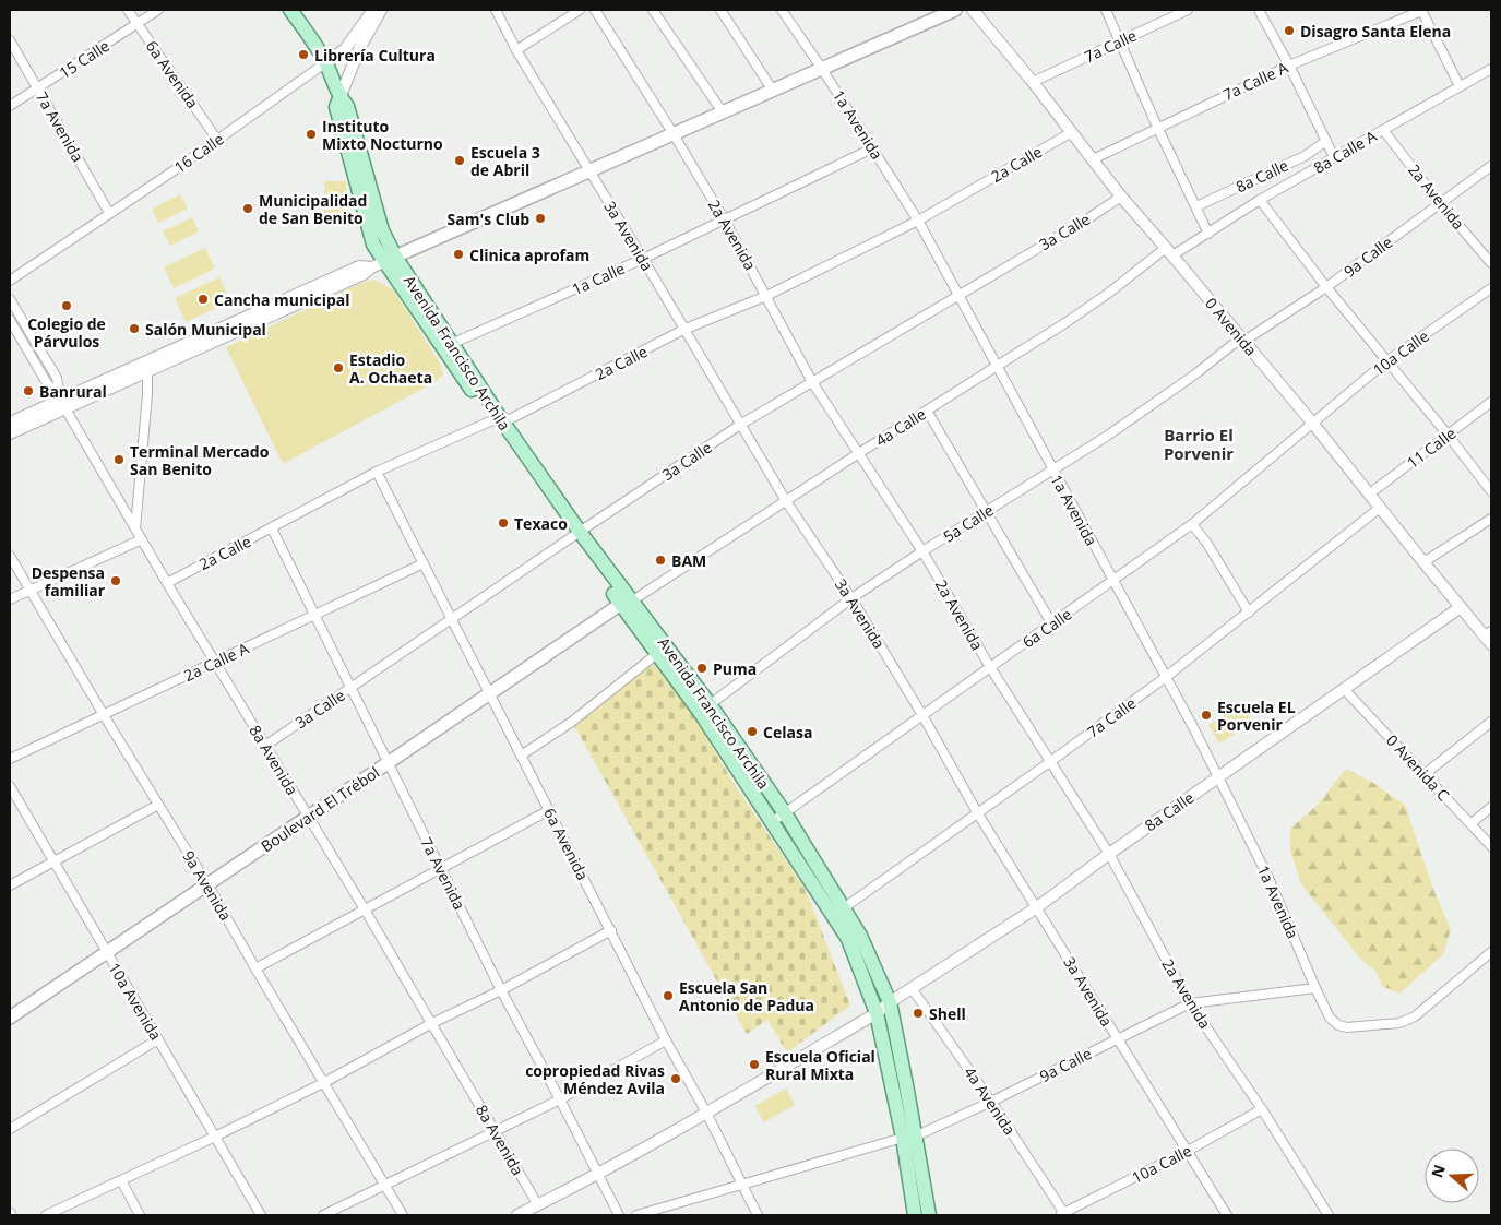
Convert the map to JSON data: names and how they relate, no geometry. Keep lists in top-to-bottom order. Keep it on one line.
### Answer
{"streets":{"main road":["Avenida Francisco Archila","Boulevard El Trébol"],"street":["7a Calle","15 Calle","6a Avenida","7a Calle A","1a Avenida","7a Avenida","8a Calle A","16 Calle","2a Calle","8a Calle","2a Avenida","3a Calle","3a Avenida","9a Calle","1a Calle","0 Avenida","10a Calle","4a Calle","11 Calle","5a Calle","6a Calle","2a Calle A","8a Avenida","0 Avenida C","9a Avenida","10a Avenida","4a Avenida"]},"crossings":[["7a Calle","1a Avenida"],["7a Calle","2a Avenida"],["7a Calle","3a Avenida"],["7a Calle","0 Avenida"],["7a Calle","Avenida Francisco Archila"],["15 Calle","6a Avenida"],["15 Calle","7a Avenida"],["6a Avenida","16 Calle"],["6a Avenida","2a Calle"],["6a Avenida","8a Calle"],["6a Avenida","3a Calle"],["6a Avenida","9a Calle"],["6a Avenida","2a Calle A"],["6a Avenida","Boulevard El Trébol"],["7a Calle A","0 Avenida"],["1a Avenida","2a Calle"],["1a Avenida","8a Calle"],["1a Avenida","3a Calle"],["1a Avenida","9a Calle"],["1a Avenida","1a Calle"],["1a Avenida","4a Calle"],["1a Avenida","5a Calle"],["1a Avenida","6a Calle"],["7a Avenida","16 Calle"],["7a Avenida","2a Calle"],["7a Avenida","8a Calle"],["7a Avenida","3a Calle"],["7a Avenida","2a Calle A"],["7a Avenida","Boulevard El Trébol"],["8a Calle A","2a Avenida"],["8a Calle A","0 Avenida"],["8a Calle A","4a Calle"],["16 Calle","Avenida Francisco Archila"],["2a Calle","2a Avenida"],["2a Calle","3a Avenida"],["2a Calle","0 Avenida"],["2a Calle","Avenida Francisco Archila"],["2a Calle","8a Avenida"],["8a Calle","2a Avenida"],["8a Calle","3a Avenida"],["8a Calle","0 Avenida"],["8a Calle","Avenida Francisco Archila"],["8a Calle","8a Avenida"],["8a Calle","0 Avenida C"],["8a Calle","4a Avenida"],["2a Avenida","3a Calle"],["2a Avenida","9a Calle"],["2a Avenida","1a Calle"],["2a Avenida","10a Calle"],["2a Avenida","4a Calle"],["2a Avenida","5a Calle"],["2a Avenida","6a Calle"],["3a Calle","3a Avenida"],["3a Calle","0 Avenida"],["3a Calle","Avenida Francisco Archila"],["3a Calle","8a Avenida"],["3a Avenida","9a Calle"],["3a Avenida","1a Calle"],["3a Avenida","10a Calle"],["3a Avenida","4a Calle"],["3a Avenida","5a Calle"],["3a Avenida","6a Calle"],["9a Calle","0 Avenida"],["9a Calle","Avenida Francisco Archila"],["9a Calle","5a Calle"],["9a Calle","4a Avenida"],["1a Calle","Avenida Francisco Archila"],["0 Avenida","10a Calle"],["0 Avenida","4a Calle"],["0 Avenida","11 Calle"],["0 Avenida","5a Calle"],["0 Avenida","6a Calle"],["Avenida Francisco Archila","4a Calle"],["Avenida Francisco Archila","5a Calle"],["Avenida Francisco Archila","6a Calle"],["Avenida Francisco Archila","Boulevard El Trébol"],["10a Calle","6a Calle"],["10a Calle","4a Avenida"],["4a Calle","Boulevard El Trébol"],["2a Calle A","8a Avenida"],["2a Calle A","9a Avenida"],["8a Avenida","Boulevard El Trébol"],["Boulevard El Trébol","9a Avenida"],["Boulevard El Trébol","10a Avenida"]],"districts":["Barrio El Porvenir"],"places":["Disagro Santa Elena","Librería Cultura","Instituto Mixto Nocturno","Escuela 3 de Abril","Municipalidad de San Benito","Sam's Club","Clinica aprofam","Cancha municipal","Colegio de Párvulos","Salón Municipal","Estadio A. Ochaeta","Banrural","Terminal Mercado San Benito","Texaco","BAM","Despensa familiar","Puma","Escuela EL Porvenir","Celasa","Escuela San Antonio de Padua","Shell","Escuela Oficial Rural Mixta","copropiedad Rivas Méndez Avila"],"north":"left"}
